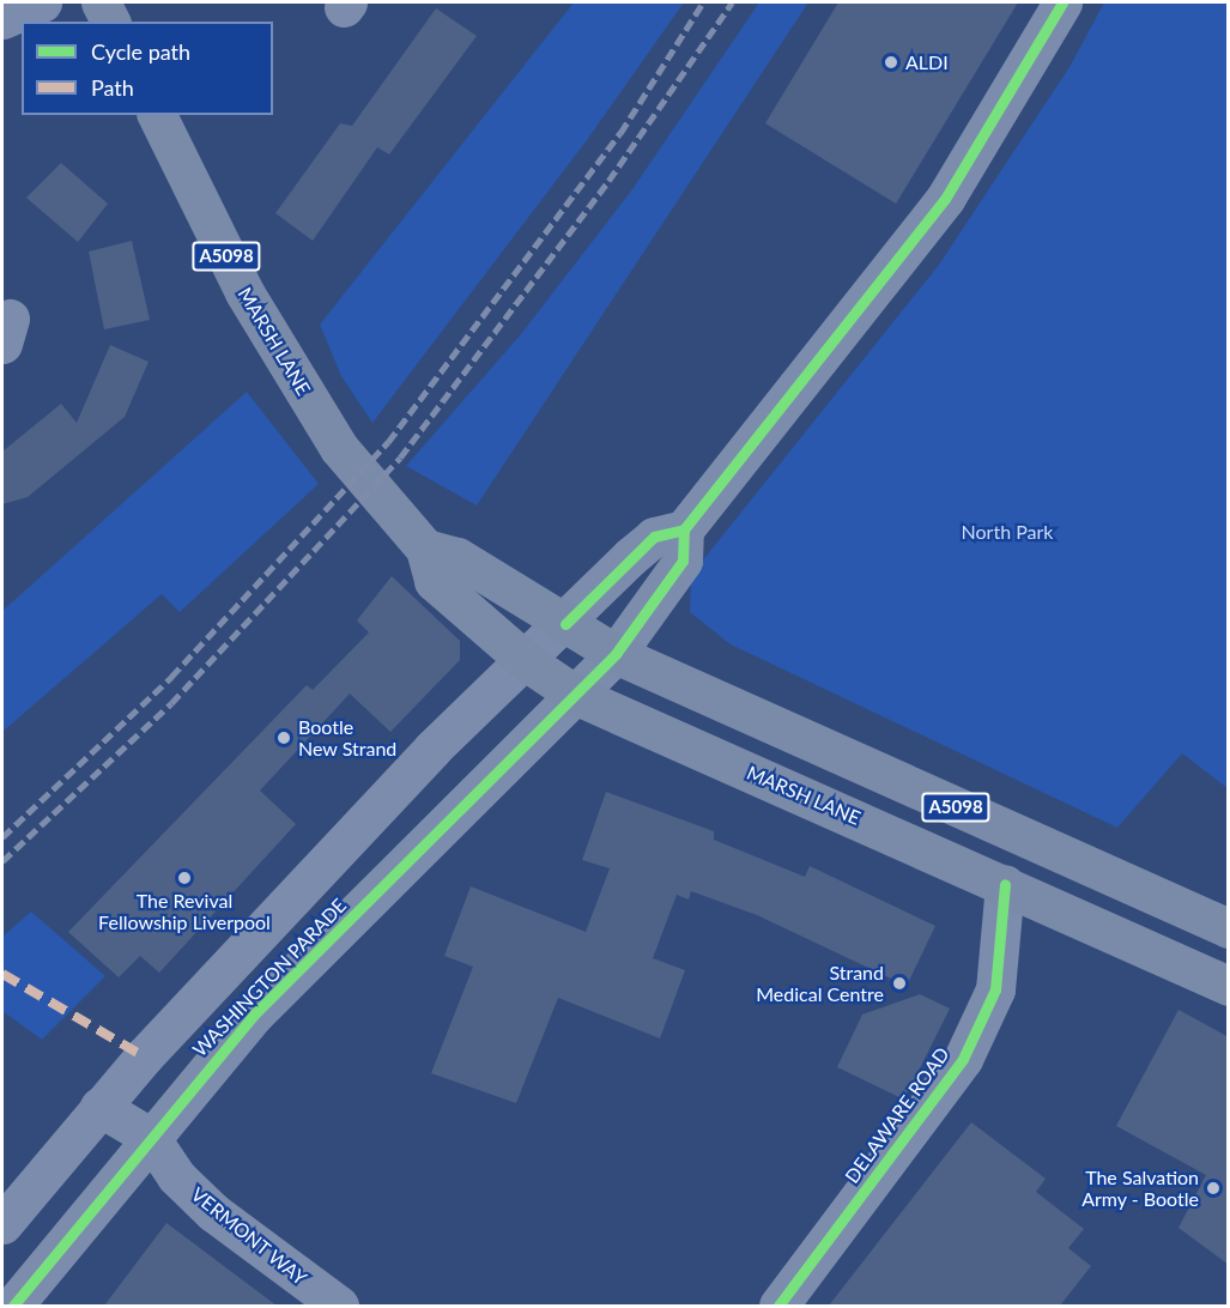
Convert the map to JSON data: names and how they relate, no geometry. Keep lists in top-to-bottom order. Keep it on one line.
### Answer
{"streets":{"main road":["A5098","MARSH LANE"],"street":["WASHINGTON PARADE","DELAWARE ROAD","VERMONT WAY"]},"crossings":[["A5098","MARSH LANE"],["A5098","WASHINGTON PARADE"],["MARSH LANE","WASHINGTON PARADE"],["MARSH LANE","DELAWARE ROAD"],["WASHINGTON PARADE","VERMONT WAY"]],"parks":["North Park"],"places":["ALDI","Bootle New Strand","The Revival Fellowship Liverpool","Strand Medical Centre","The Salvation Army - Bootle"],"legend":["Cycle path","Path"]}
